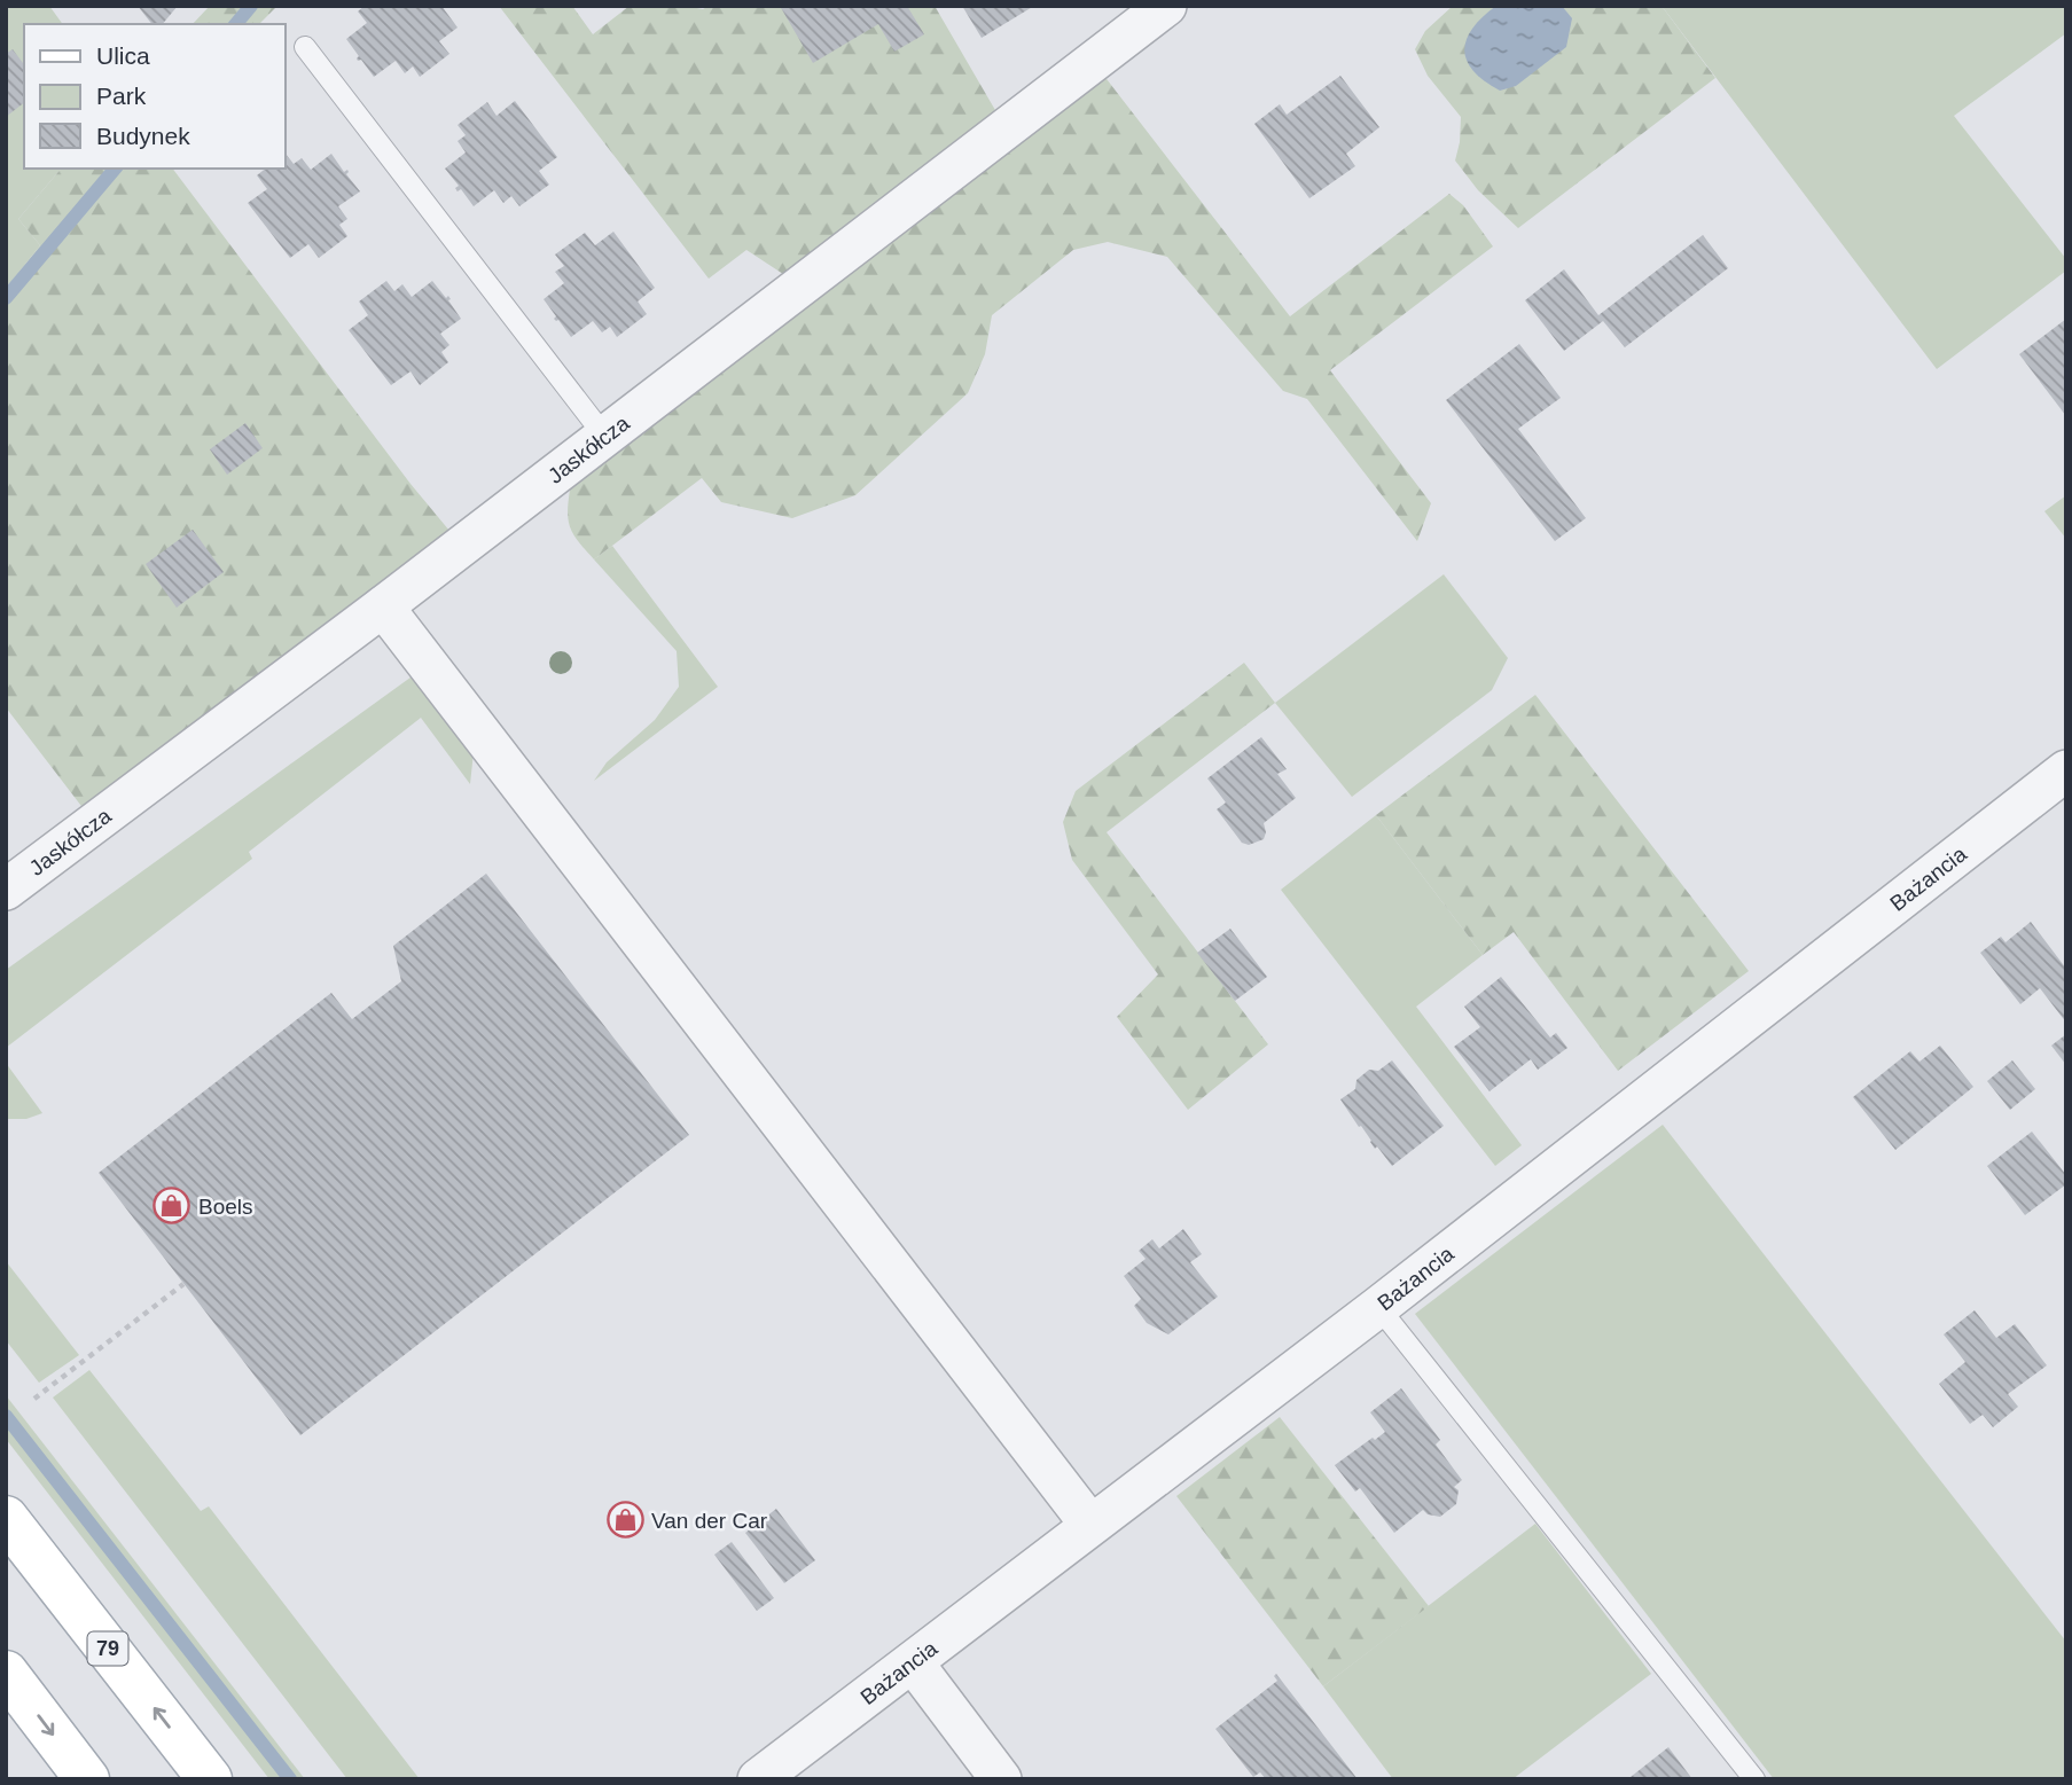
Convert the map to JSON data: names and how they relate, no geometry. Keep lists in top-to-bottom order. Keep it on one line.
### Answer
{"streets":{"main road":["79"],"street":["Jaskółcza","Bażancia"]},"places":{"shop":["Boels","Van der Car"]},"legend":["Ulica","Park","Budynek"]}
